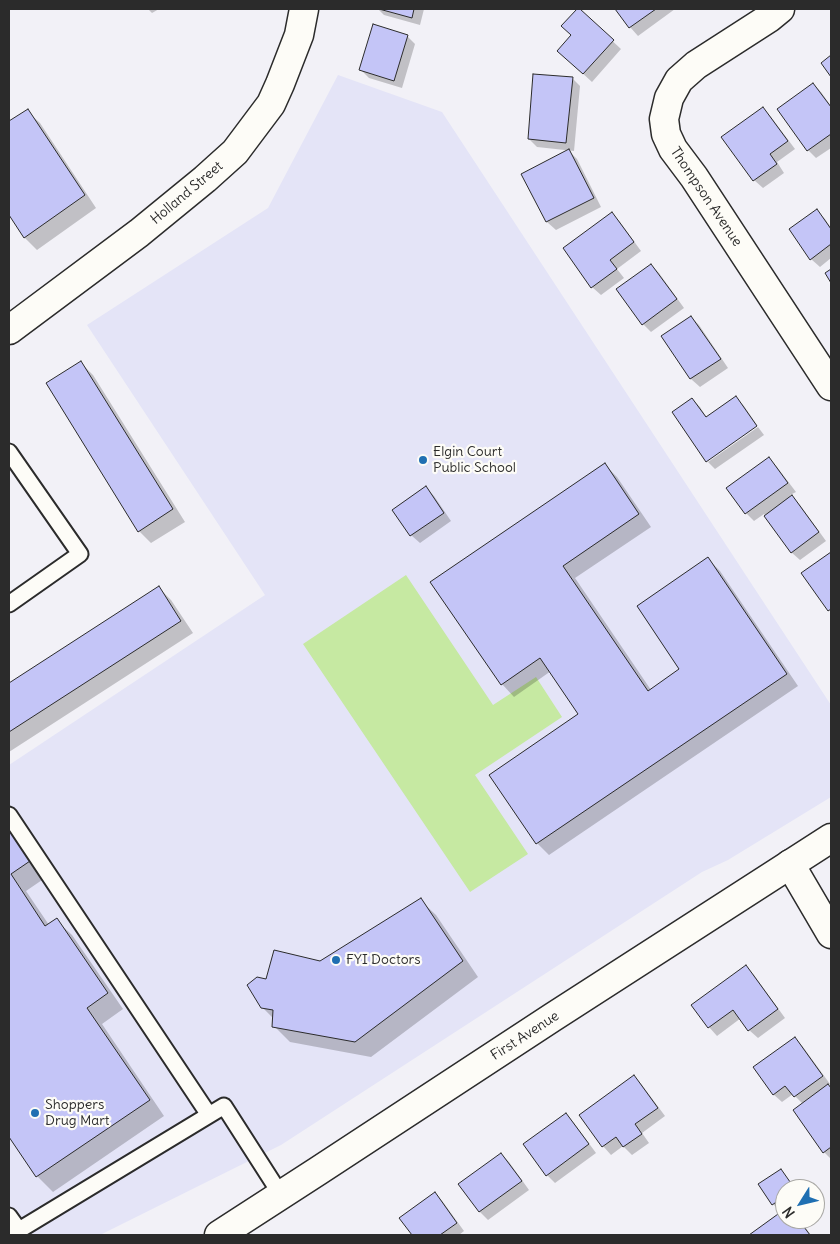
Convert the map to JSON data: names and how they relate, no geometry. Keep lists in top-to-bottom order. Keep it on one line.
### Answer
{"streets":{"street":["Holland Street","Thompson Avenue","First Avenue"]},"places":["Elgin Court Public School","FYI Doctors","Shoppers Drug Mart"],"north":"bottom left"}
